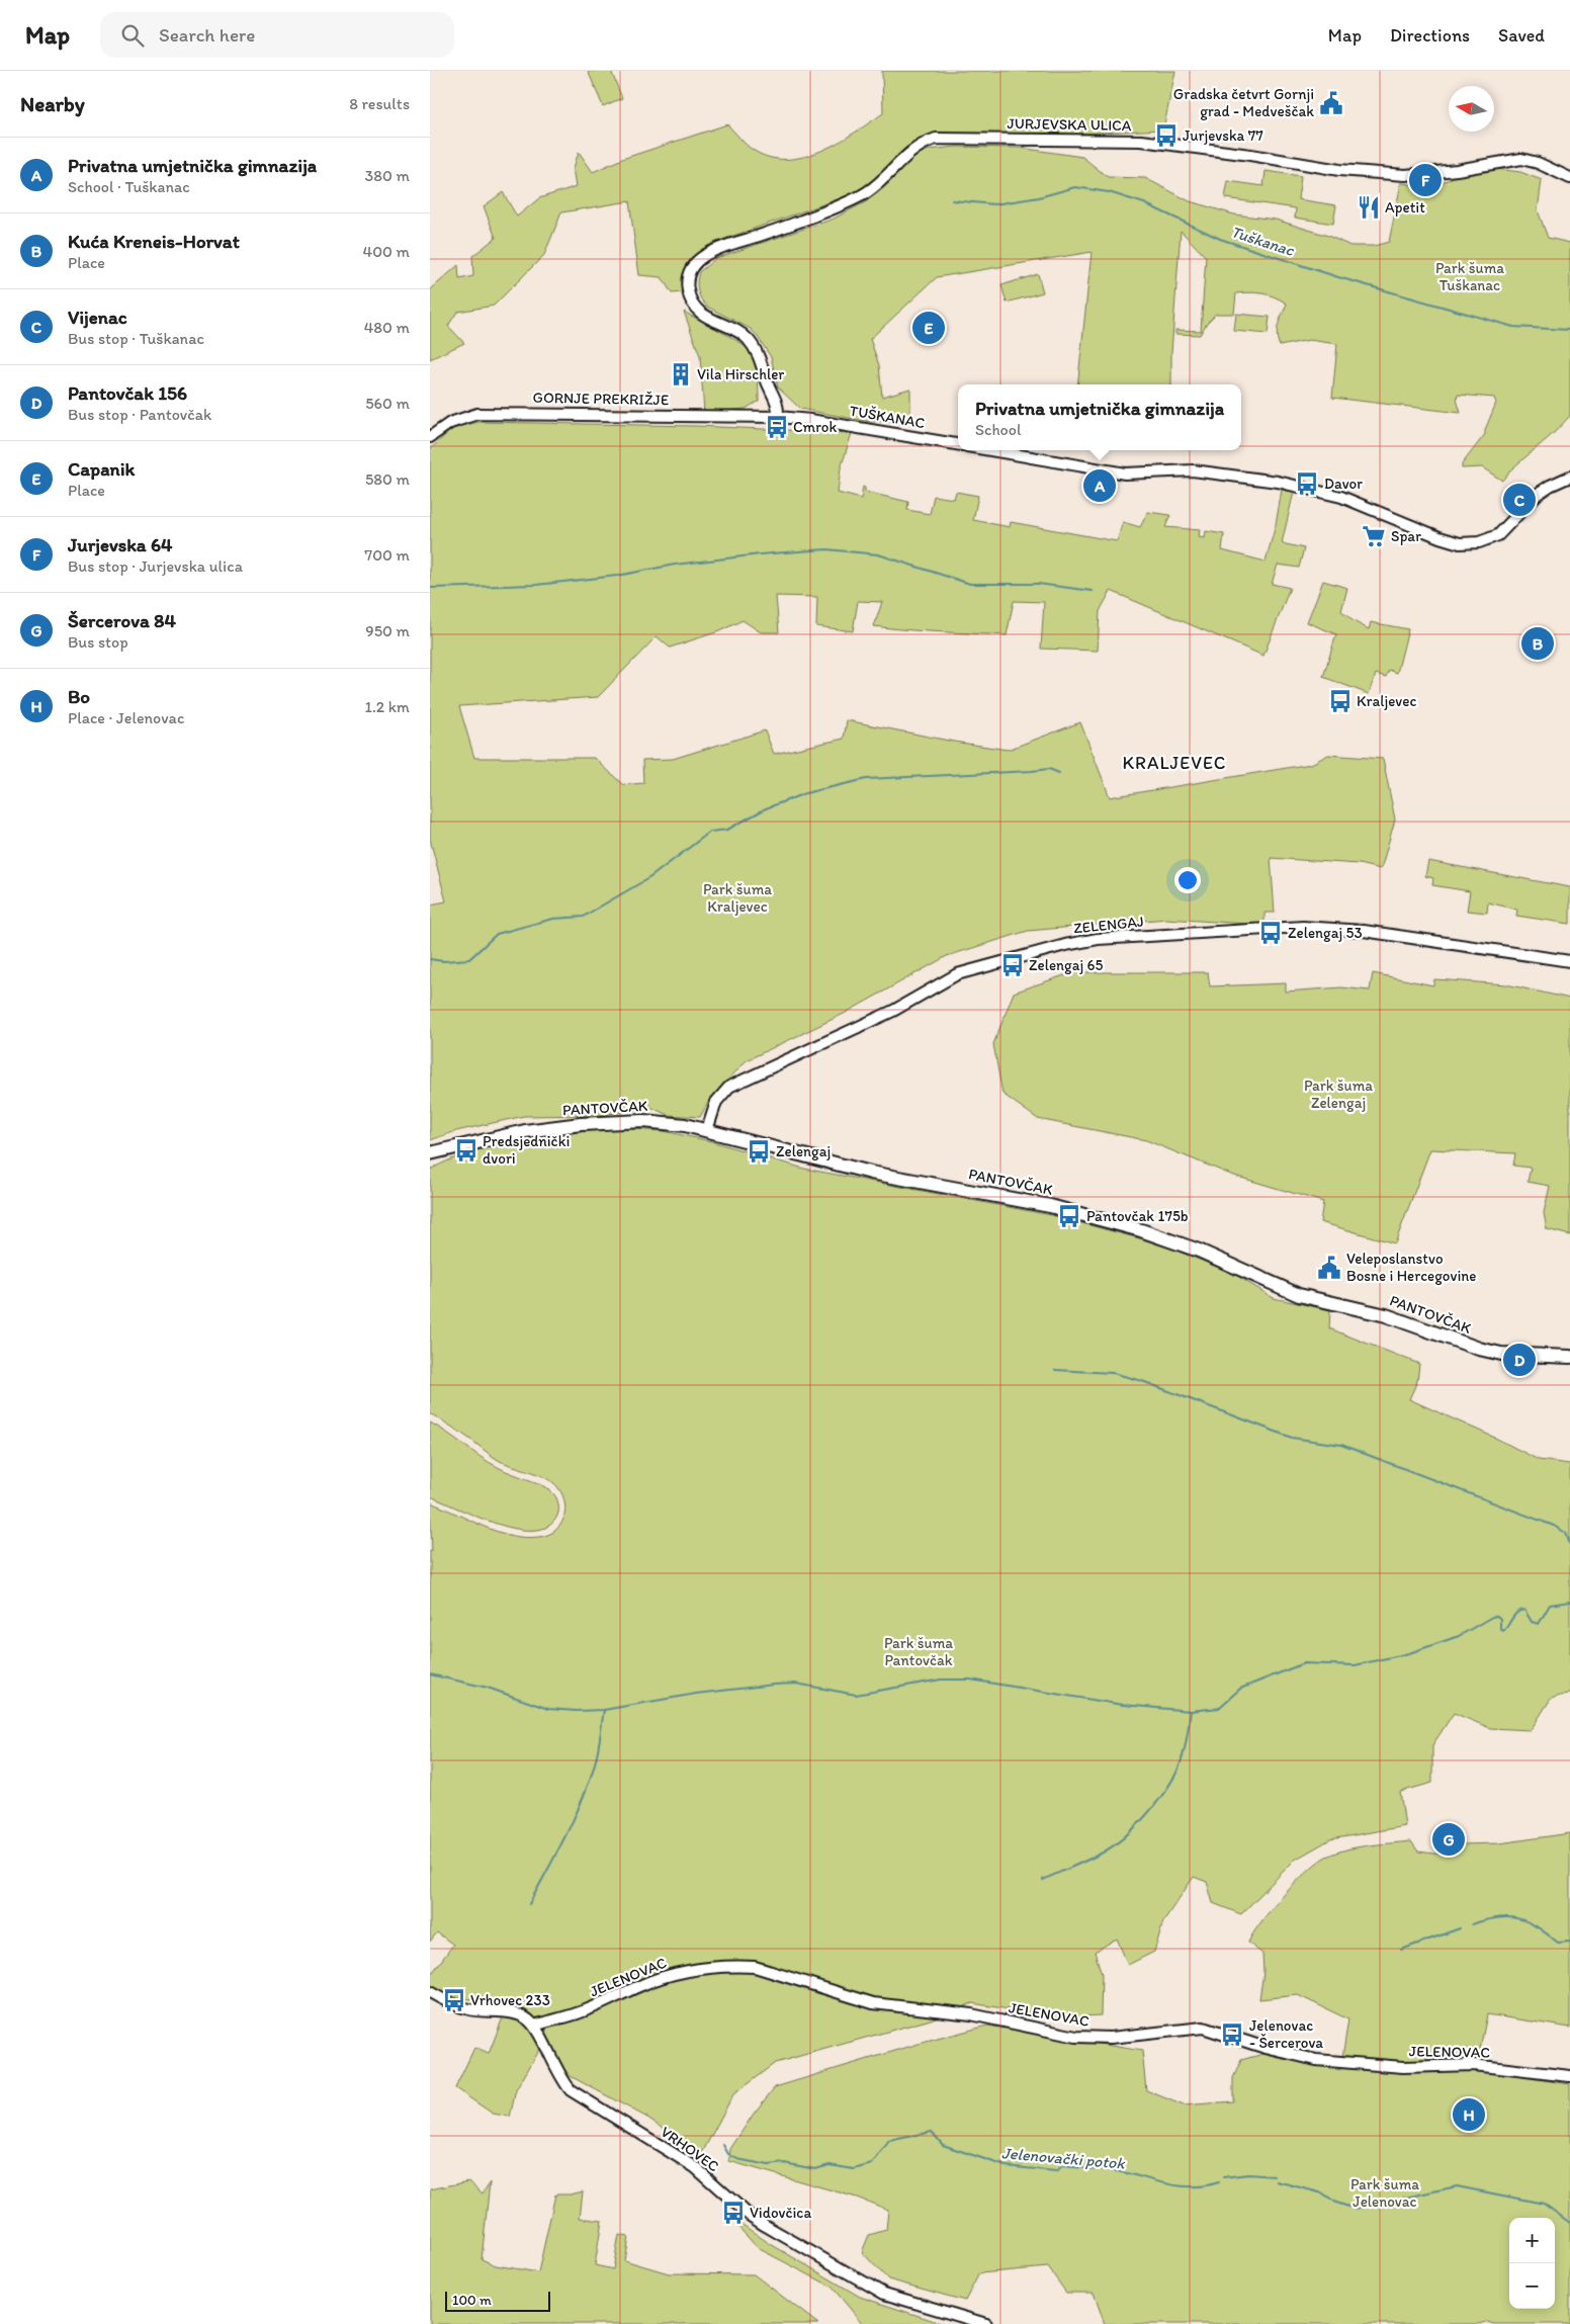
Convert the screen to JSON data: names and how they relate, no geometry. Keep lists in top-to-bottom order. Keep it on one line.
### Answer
{"streets":{"main road":["PANTOVČAK"],"street":["JURJEVSKA ULICA","GORNJE PREKRIŽJE","TUŠKANAC","ZELENGAJ","JELENOVAC","VRHOVEC"]},"crossings":[["JURJEVSKA ULICA","GORNJE PREKRIŽJE"],["JURJEVSKA ULICA","TUŠKANAC"],["GORNJE PREKRIŽJE","TUŠKANAC"],["ZELENGAJ","PANTOVČAK"],["JELENOVAC","VRHOVEC"]],"districts":["KRALJEVEC"],"water":["Tuškanac","Jelenovački potok"],"parks":["Park šuma Tuškanac","Park šuma Kraljevec","Park šuma Zelengaj","Park šuma Pantovčak","Park šuma Jelenovac"],"places":{"public building":["Gradska četvrt Gornji grad - Medveščak","Veleposlanstvo Bosne i Hercegovine"],"bus stop":["Jurjevska 77","Cmrok","Davor","Kraljevec","Zelengaj 53","Zelengaj 65","Predsjednički dvori","Zelengaj","Pantovčak 175b","Vrhovec 233","Jelenovac - Šercerova","Vidovčica"],"restaurant":["Apetit"],"building":["Vila Hirschler"],"supermarket":["Spar"]},"scale_bar":"100 m","north":"left","page":{"header":"Map","search":"Search here","nav":["Map","Directions","Saved"],"heading":["Nearby","8 results"],"list":[{"mark":"A","name":"Privatna umjetnička gimnazija","note":"School · Tuškanac","value":"380 m"},{"mark":"B","name":"Kuća Kreneis-Horvat","note":"Place","value":"400 m"},{"mark":"C","name":"Vijenac","note":"Bus stop · Tuškanac","value":"480 m"},{"mark":"D","name":"Pantovčak 156","note":"Bus stop · Pantovčak","value":"560 m"},{"mark":"E","name":"Capanik","note":"Place","value":"580 m"},{"mark":"F","name":"Jurjevska 64","note":"Bus stop · Jurjevska ulica","value":"700 m"},{"mark":"G","name":"Šercerova 84","note":"Bus stop","value":"950 m"},{"mark":"H","name":"Bo","note":"Place · Jelenovac","value":"1.2 km"}],"pins":["F","E","A","C","B","D","G","H"],"popup":["Privatna umjetnička gimnazija","School"],"map_buttons":["+","−"],"scale":"100 m"}}
